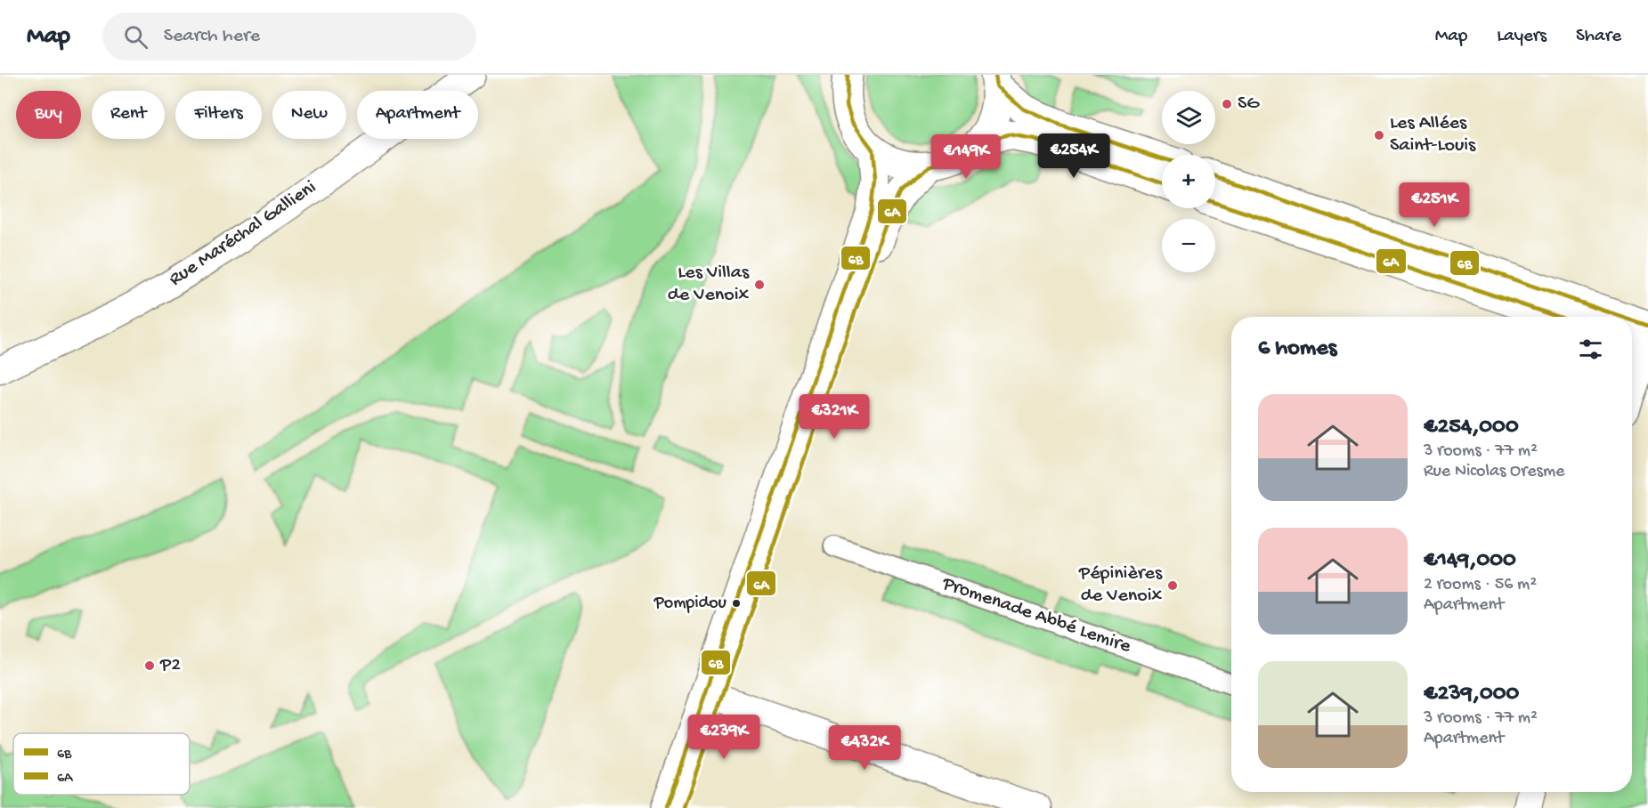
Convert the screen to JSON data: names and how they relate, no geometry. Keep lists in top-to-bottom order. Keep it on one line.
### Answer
{"streets":{"street":["Rue Maréchal Gallieni","Promenade Abbé Lemire"]},"places":["SG","Les Allées Saint-Louis","Les Villas de Venoix","Pépinières de Venoix","Pompidou","P2"],"lines":["transit line 6B","transit line 6A"],"legend":["6B","6A"],"page":{"header":"Map","search":"Search here","nav":["Map","Layers","Share"],"map_buttons":["+","−"],"chip":["Buy","Rent","Filters","New","Apartment"],"price":["€254K","€149K","€251K","€321K","€239K","€432K"],"heading":"6 homes","list":[{"name":"€254,000","note":"3 rooms · 77 m² · Rue Nicolas Oresme"},{"name":"€149,000","note":"2 rooms · 56 m² · Apartment"},{"name":"€239,000","note":"3 rooms · 77 m² · Apartment"}]}}
